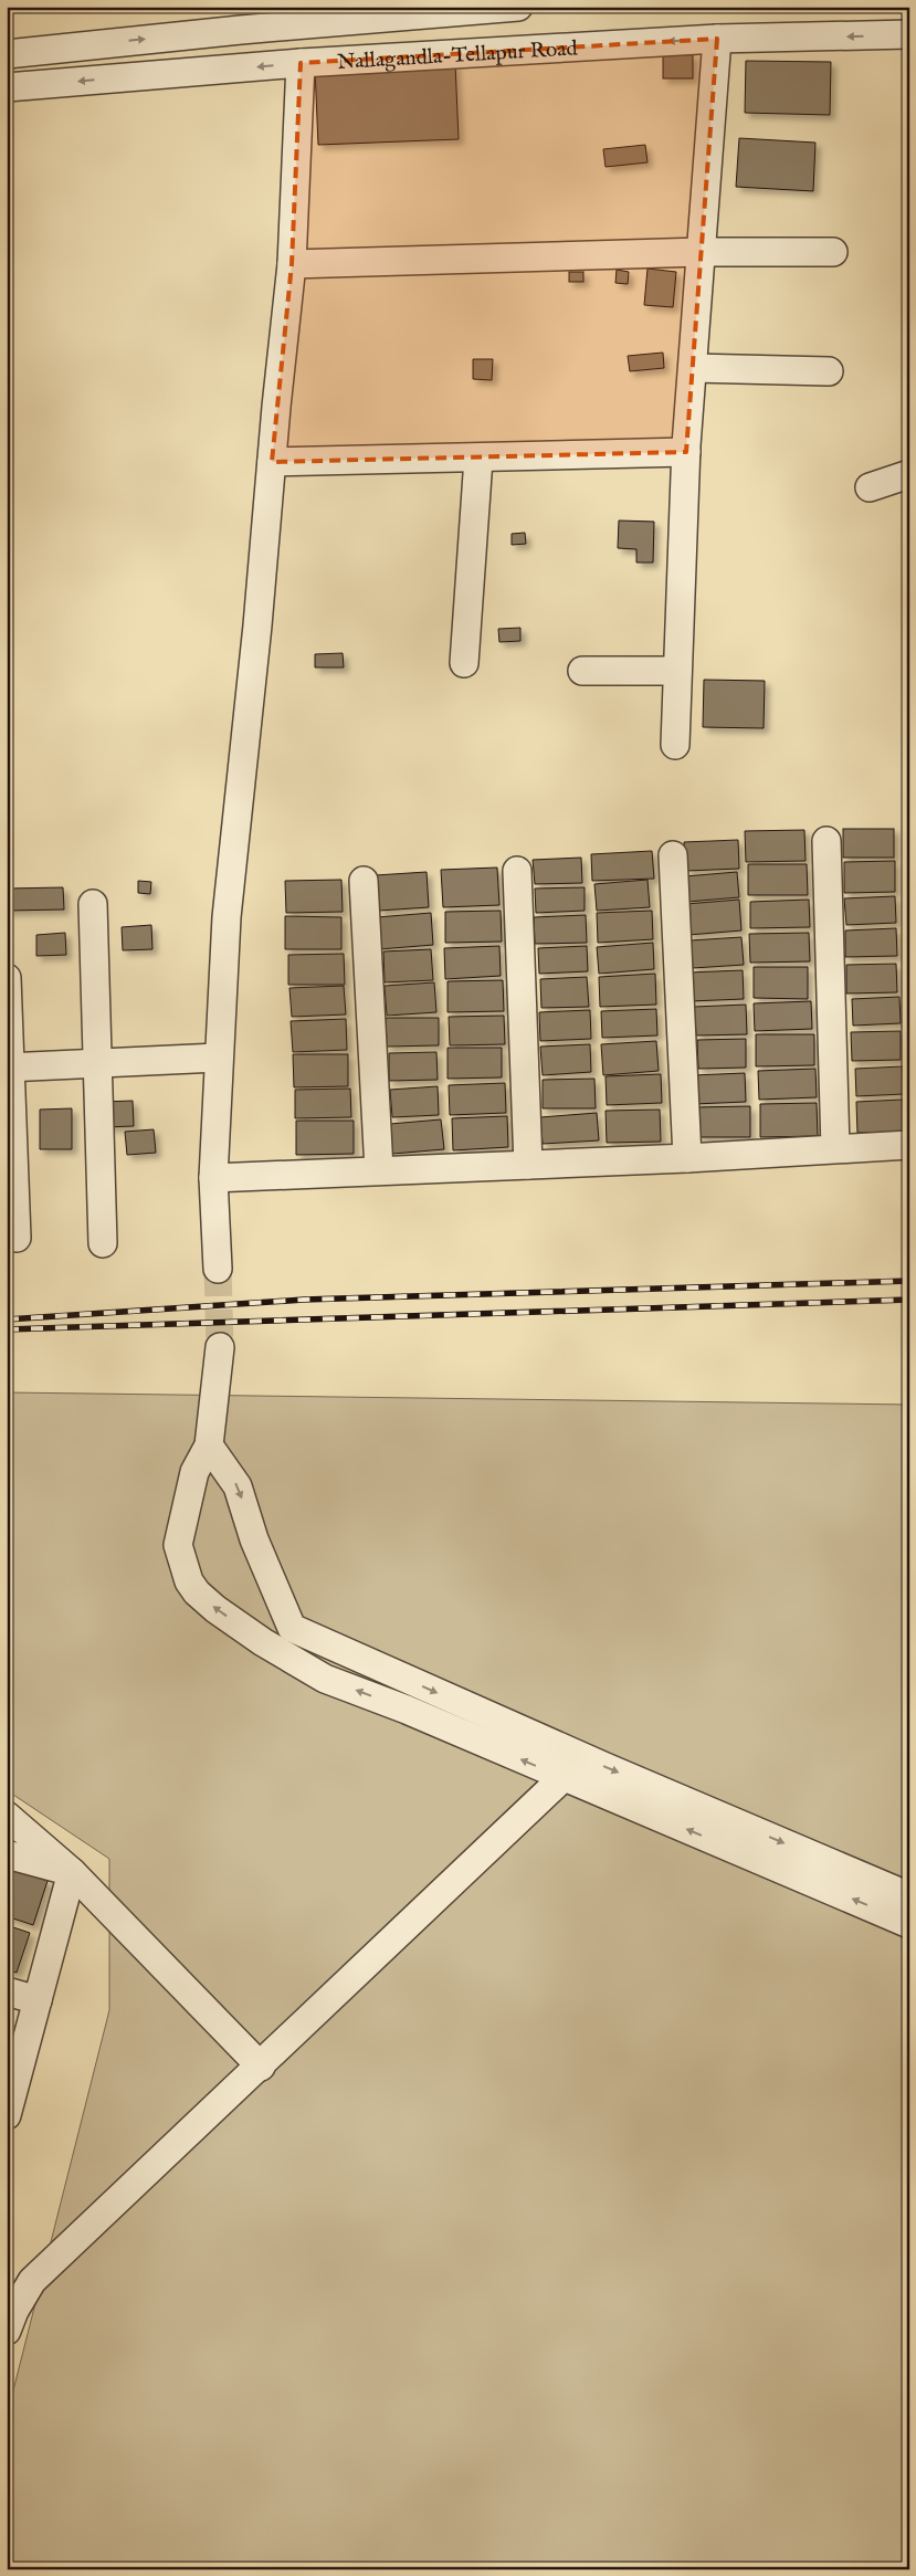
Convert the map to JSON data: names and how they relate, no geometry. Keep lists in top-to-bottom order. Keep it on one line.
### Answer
{"streets":{"street":["Nallagandla-Tellapur Road"]}}
